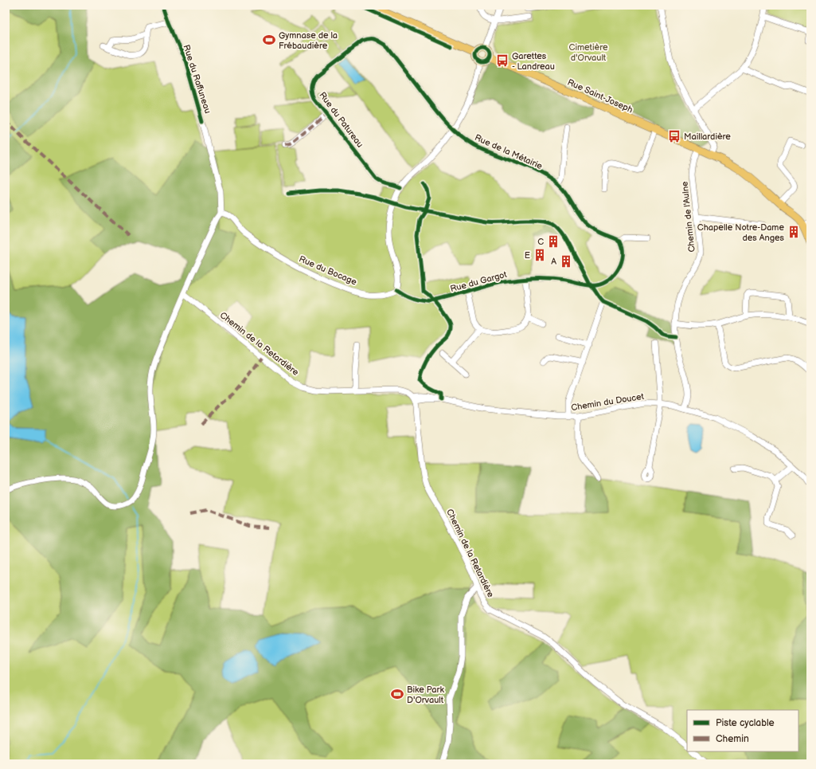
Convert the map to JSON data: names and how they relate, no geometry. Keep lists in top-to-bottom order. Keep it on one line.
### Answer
{"streets":{"main road":["Rue Saint-Joseph"],"street":["Rue du Raffuneau","Rue du Patureau","Rue de la Métairie","Chemin de l'Aulne","Rue du Bocage","Rue du Gargot","Chemin de la Retardière","Chemin du Doucet"]},"crossings":[["Rue du Raffuneau","Rue du Bocage"],["Rue Saint-Joseph","Chemin de l'Aulne"],["Rue du Patureau","Rue de la Métairie"],["Rue de la Métairie","Rue du Gargot"],["Chemin de l'Aulne","Chemin du Doucet"],["Rue du Bocage","Rue du Gargot"],["Chemin de la Retardière","Chemin du Doucet"]],"parks":["Cimetière d'Orvault"],"places":{"sports":["Gymnase de la Frébaudière","Bike Park D'Orvault"],"bus stop":["Garettes - Landreau","Maillardière"],"building":["Chapelle Notre-Dame des Anges","C","E","A"]},"legend":["Piste cyclable","Chemin"]}
